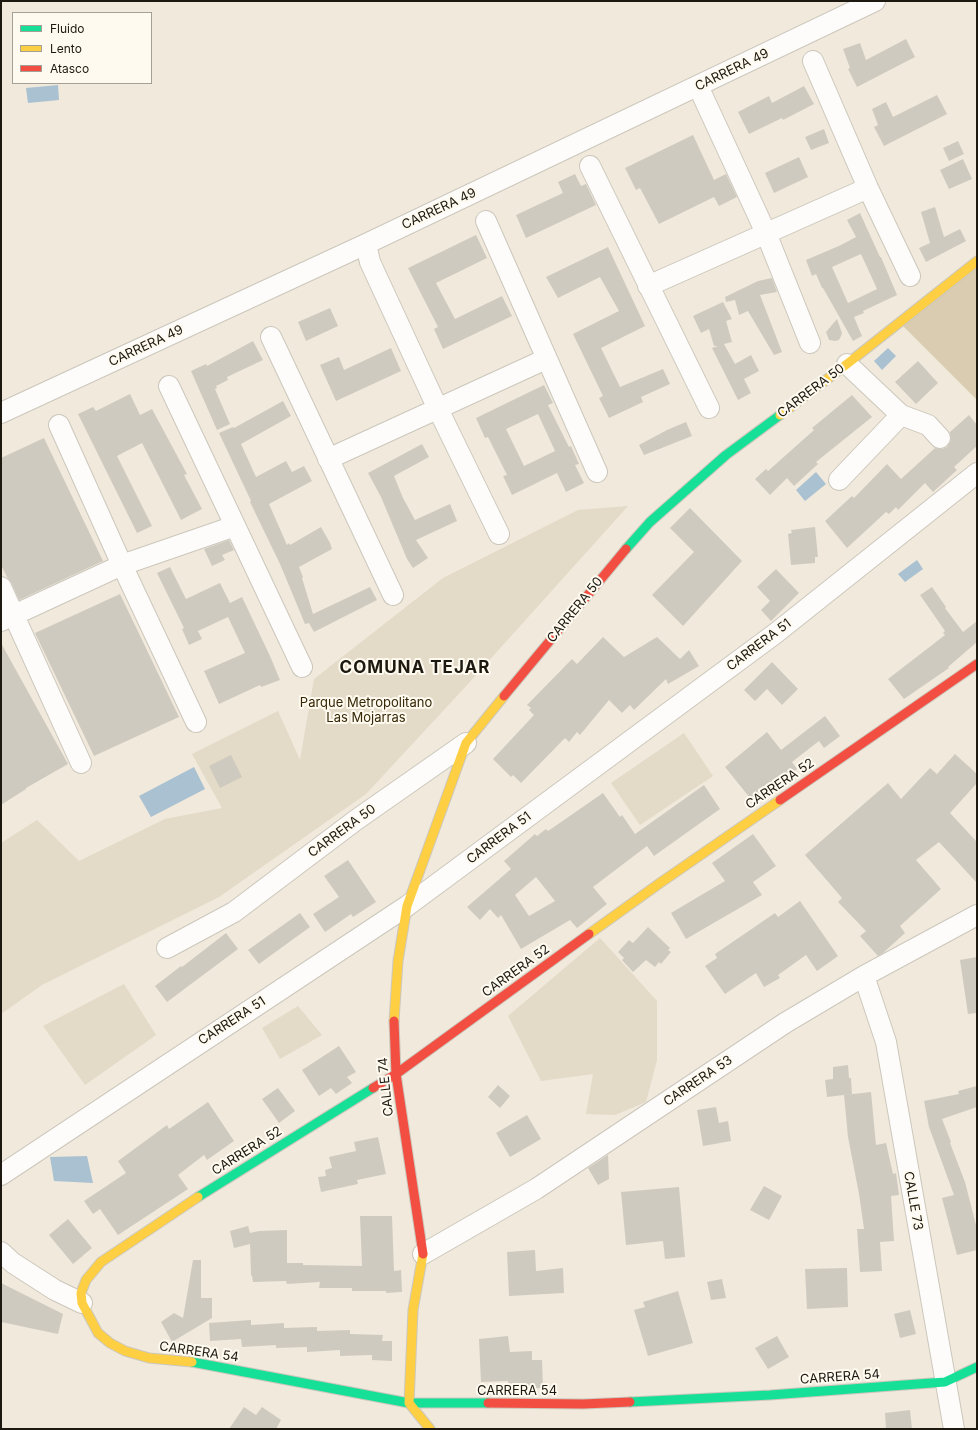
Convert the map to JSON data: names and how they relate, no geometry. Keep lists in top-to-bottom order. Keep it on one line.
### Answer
{"streets":{"street":["CARRERA 49","CARRERA 50","CARRERA 51","CARRERA 52","CARRERA 53","CALLE 74","CALLE 73","CARRERA 54"]},"crossings":[["CARRERA 50","CALLE 74"],["CARRERA 51","CALLE 74"],["CARRERA 52","CALLE 74"],["CARRERA 52","CARRERA 54"],["CARRERA 53","CALLE 74"],["CARRERA 53","CALLE 73"],["CALLE 74","CARRERA 54"],["CALLE 73","CARRERA 54"]],"districts":["COMUNA TEJAR"],"parks":["Parque Metropolitano Las Mojarras"],"legend":["Fluido","Lento","Atasco"]}
